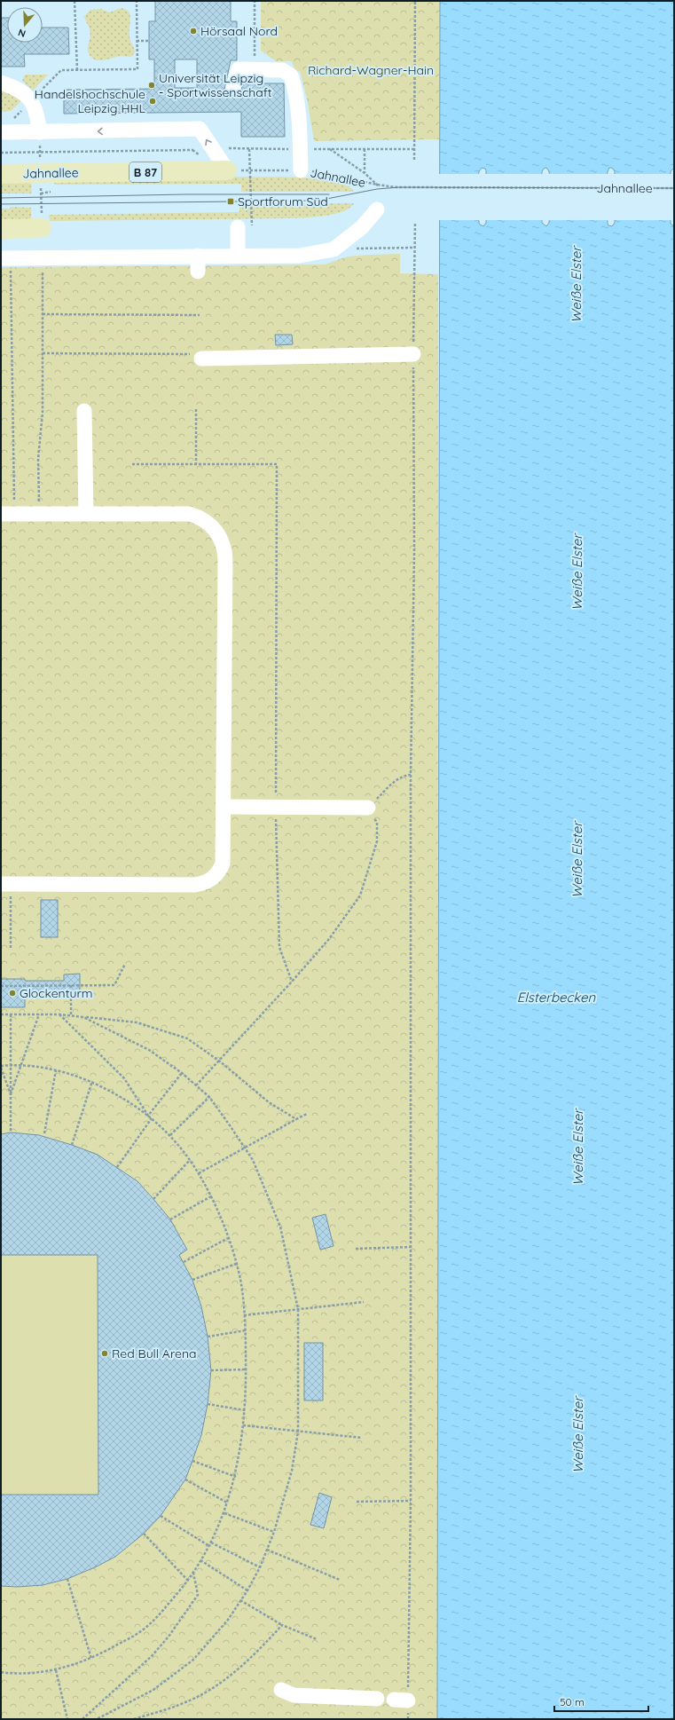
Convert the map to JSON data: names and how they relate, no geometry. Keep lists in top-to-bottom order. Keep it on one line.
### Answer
{"streets":{"main road":["B 87","Jahnallee"]},"water":["Weiße Elster","Elsterbecken"],"parks":["Richard-Wagner-Hain"],"places":{"other":["Hörsaal Nord","Universität Leipzig - Sportwissenschaft","Handelshochschule Leipzig HHL","Glockenturm","Red Bull Arena"],"transit":["Sportforum Süd"]},"scale_bar":"50 m","north":"bottom"}
